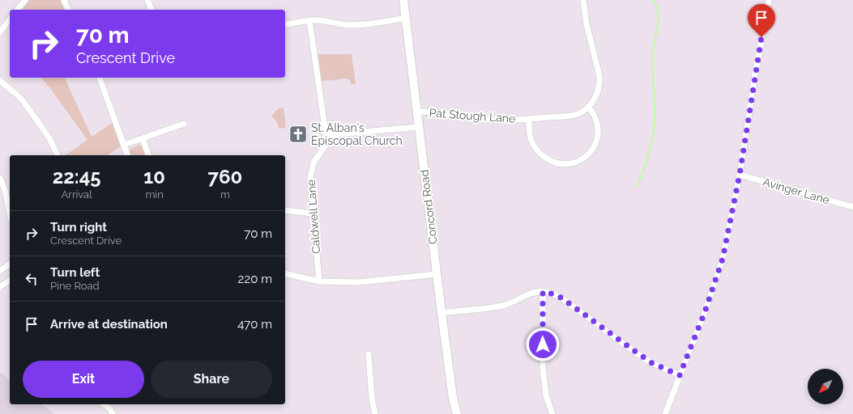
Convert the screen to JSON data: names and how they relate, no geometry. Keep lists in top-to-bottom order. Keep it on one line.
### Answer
{"streets":{"main road":["Concord Road"],"street":["Pat Stough Lane","Avinger Lane","Caldwell Lane"]},"crossings":[["Pat Stough Lane","Concord Road"]],"places":{"church":["St. Alban's Episcopal Church"]},"north":"bottom left","page":{"turn":["70 m","Crescent Drive"],"eta":["22:45","Arrival","10","min","760","m"],"list":[{"name":"Turn right","note":"Crescent Drive","value":"70 m"},{"name":"Turn left","note":"Pine Road","value":"220 m"},{"name":"Arrive at destination","value":"470 m"}],"buttons":["Exit","Share"]}}
